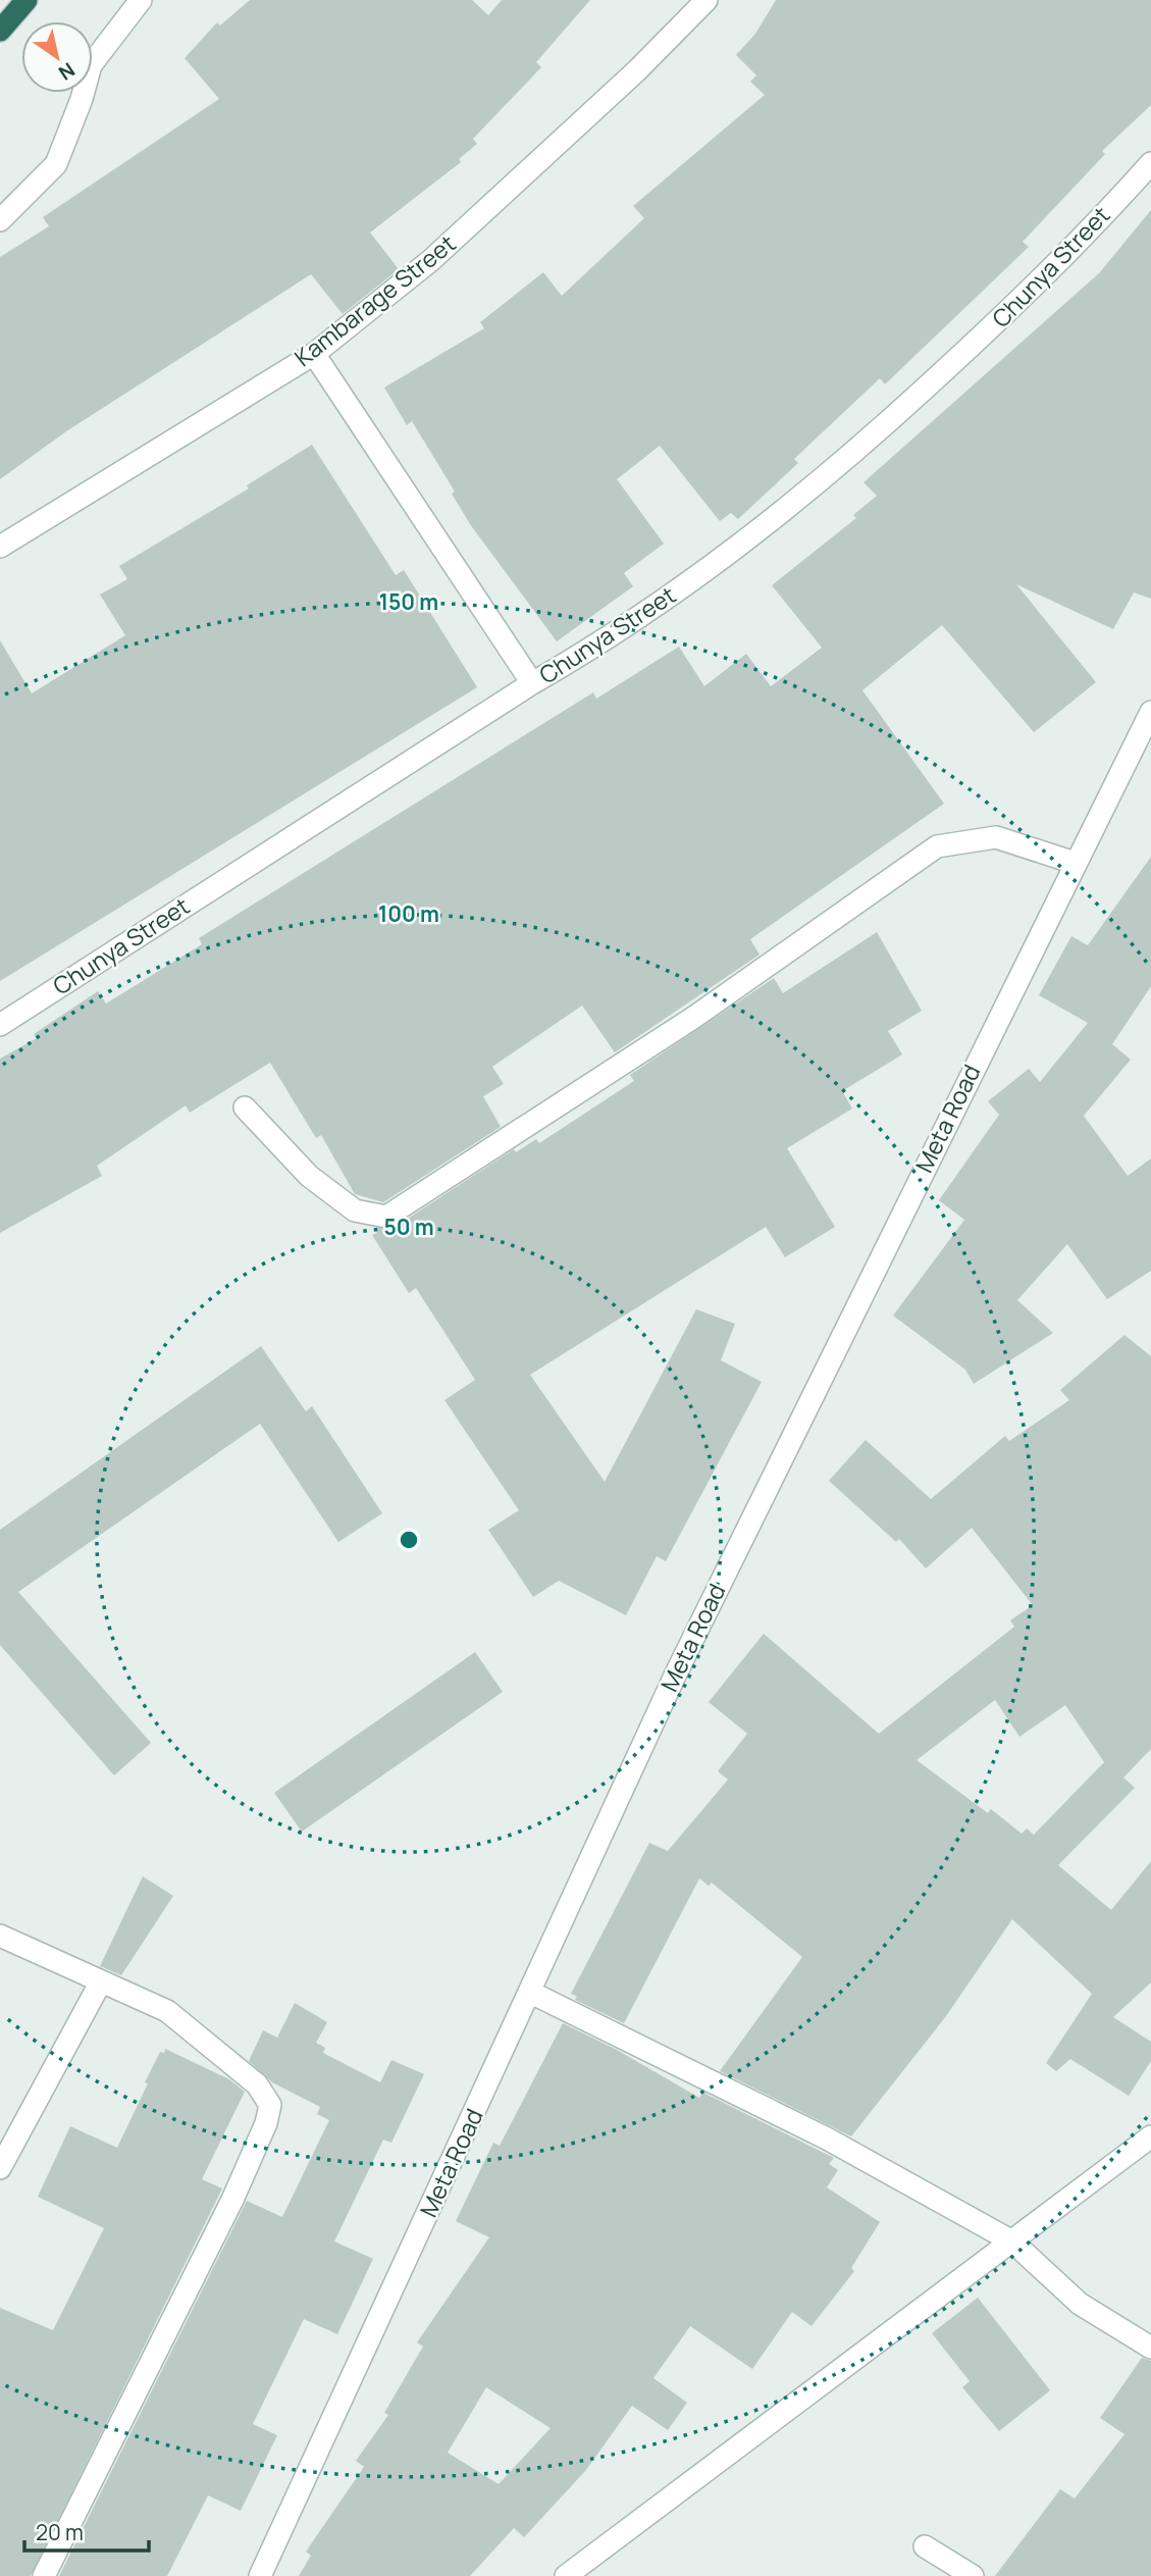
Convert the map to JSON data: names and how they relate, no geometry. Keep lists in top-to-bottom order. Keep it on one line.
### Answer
{"streets":{"street":["Chunya Street","Kambarage Street","Meta Road"]},"scale_bar":"20 m","north":"bottom right","rings":["150 m","100 m","50 m"]}
